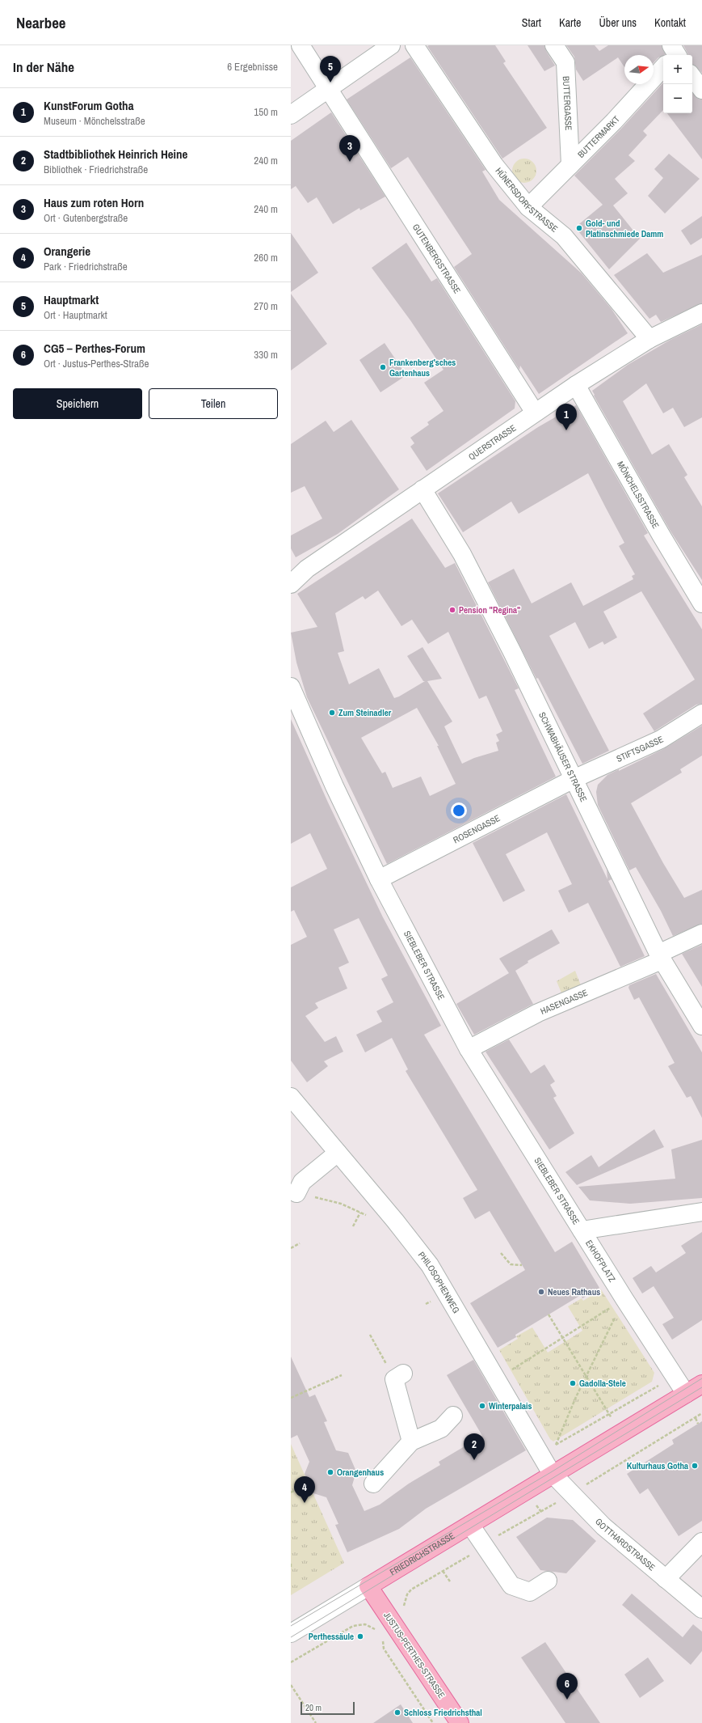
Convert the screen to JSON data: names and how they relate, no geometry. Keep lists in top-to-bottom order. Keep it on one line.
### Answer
{"streets":{"main road":["FRIEDRICHSTRASSE","JUSTUS-PERTHES-STRASSE"],"street":["BUTTERGASSE","BUTTERMARKT","HÜNERSDORFSTRASSE","GUTENBERGSTRASSE","QUERSTRASSE","MÖNCHELSSTRASSE","STIFTSGASSE","SCHWABHÄUSER STRASSE","ROSENGASSE","SIEBLEBER STRASSE","HASENGASSE","EKHOFPLATZ","PHILOSOPHENWEG","GOTTHARDSTRASSE"]},"crossings":[["BUTTERGASSE","BUTTERMARKT"],["BUTTERMARKT","HÜNERSDORFSTRASSE"],["HÜNERSDORFSTRASSE","QUERSTRASSE"],["GUTENBERGSTRASSE","QUERSTRASSE"],["QUERSTRASSE","MÖNCHELSSTRASSE"],["QUERSTRASSE","SCHWABHÄUSER STRASSE"],["STIFTSGASSE","SCHWABHÄUSER STRASSE"],["STIFTSGASSE","ROSENGASSE"],["SCHWABHÄUSER STRASSE","ROSENGASSE"],["SCHWABHÄUSER STRASSE","HASENGASSE"],["ROSENGASSE","SIEBLEBER STRASSE"],["SIEBLEBER STRASSE","HASENGASSE"],["SIEBLEBER STRASSE","EKHOFPLATZ"],["PHILOSOPHENWEG","GOTTHARDSTRASSE"],["PHILOSOPHENWEG","FRIEDRICHSTRASSE"],["GOTTHARDSTRASSE","FRIEDRICHSTRASSE"],["FRIEDRICHSTRASSE","JUSTUS-PERTHES-STRASSE"]],"places":["Gold- und Platinschmiede Damm","Frankenberg'sches Gartenhaus","Pension \"Regina\"","Zum Steinadler","Neues Rathaus","Gadolla-Stele","Winterpalais","Kulturhaus Gotha","Orangenhaus","Perthessäule","Schloss Friedrichsthal"],"scale_bar":"20 m","north":"right","page":{"header":"Nearbee","nav":["Start","Karte","Über uns","Kontakt"],"heading":["In der Nähe","6 Ergebnisse"],"map_buttons":["+","−"],"pins":["5","3","1","2","4","6"],"list":[{"mark":"1","name":"KunstForum Gotha","note":"Museum · Mönchelsstraße","value":"150 m"},{"mark":"2","name":"Stadtbibliothek Heinrich Heine","note":"Bibliothek · Friedrichstraße","value":"240 m"},{"mark":"3","name":"Haus zum roten Horn","note":"Ort · Gutenbergstraße","value":"240 m"},{"mark":"4","name":"Orangerie","note":"Park · Friedrichstraße","value":"260 m"},{"mark":"5","name":"Hauptmarkt","note":"Ort · Hauptmarkt","value":"270 m"},{"mark":"6","name":"CG5 – Perthes-Forum","note":"Ort · Justus-Perthes-Straße","value":"330 m"}],"buttons":["Speichern","Teilen"],"scale":"20 m"}}
